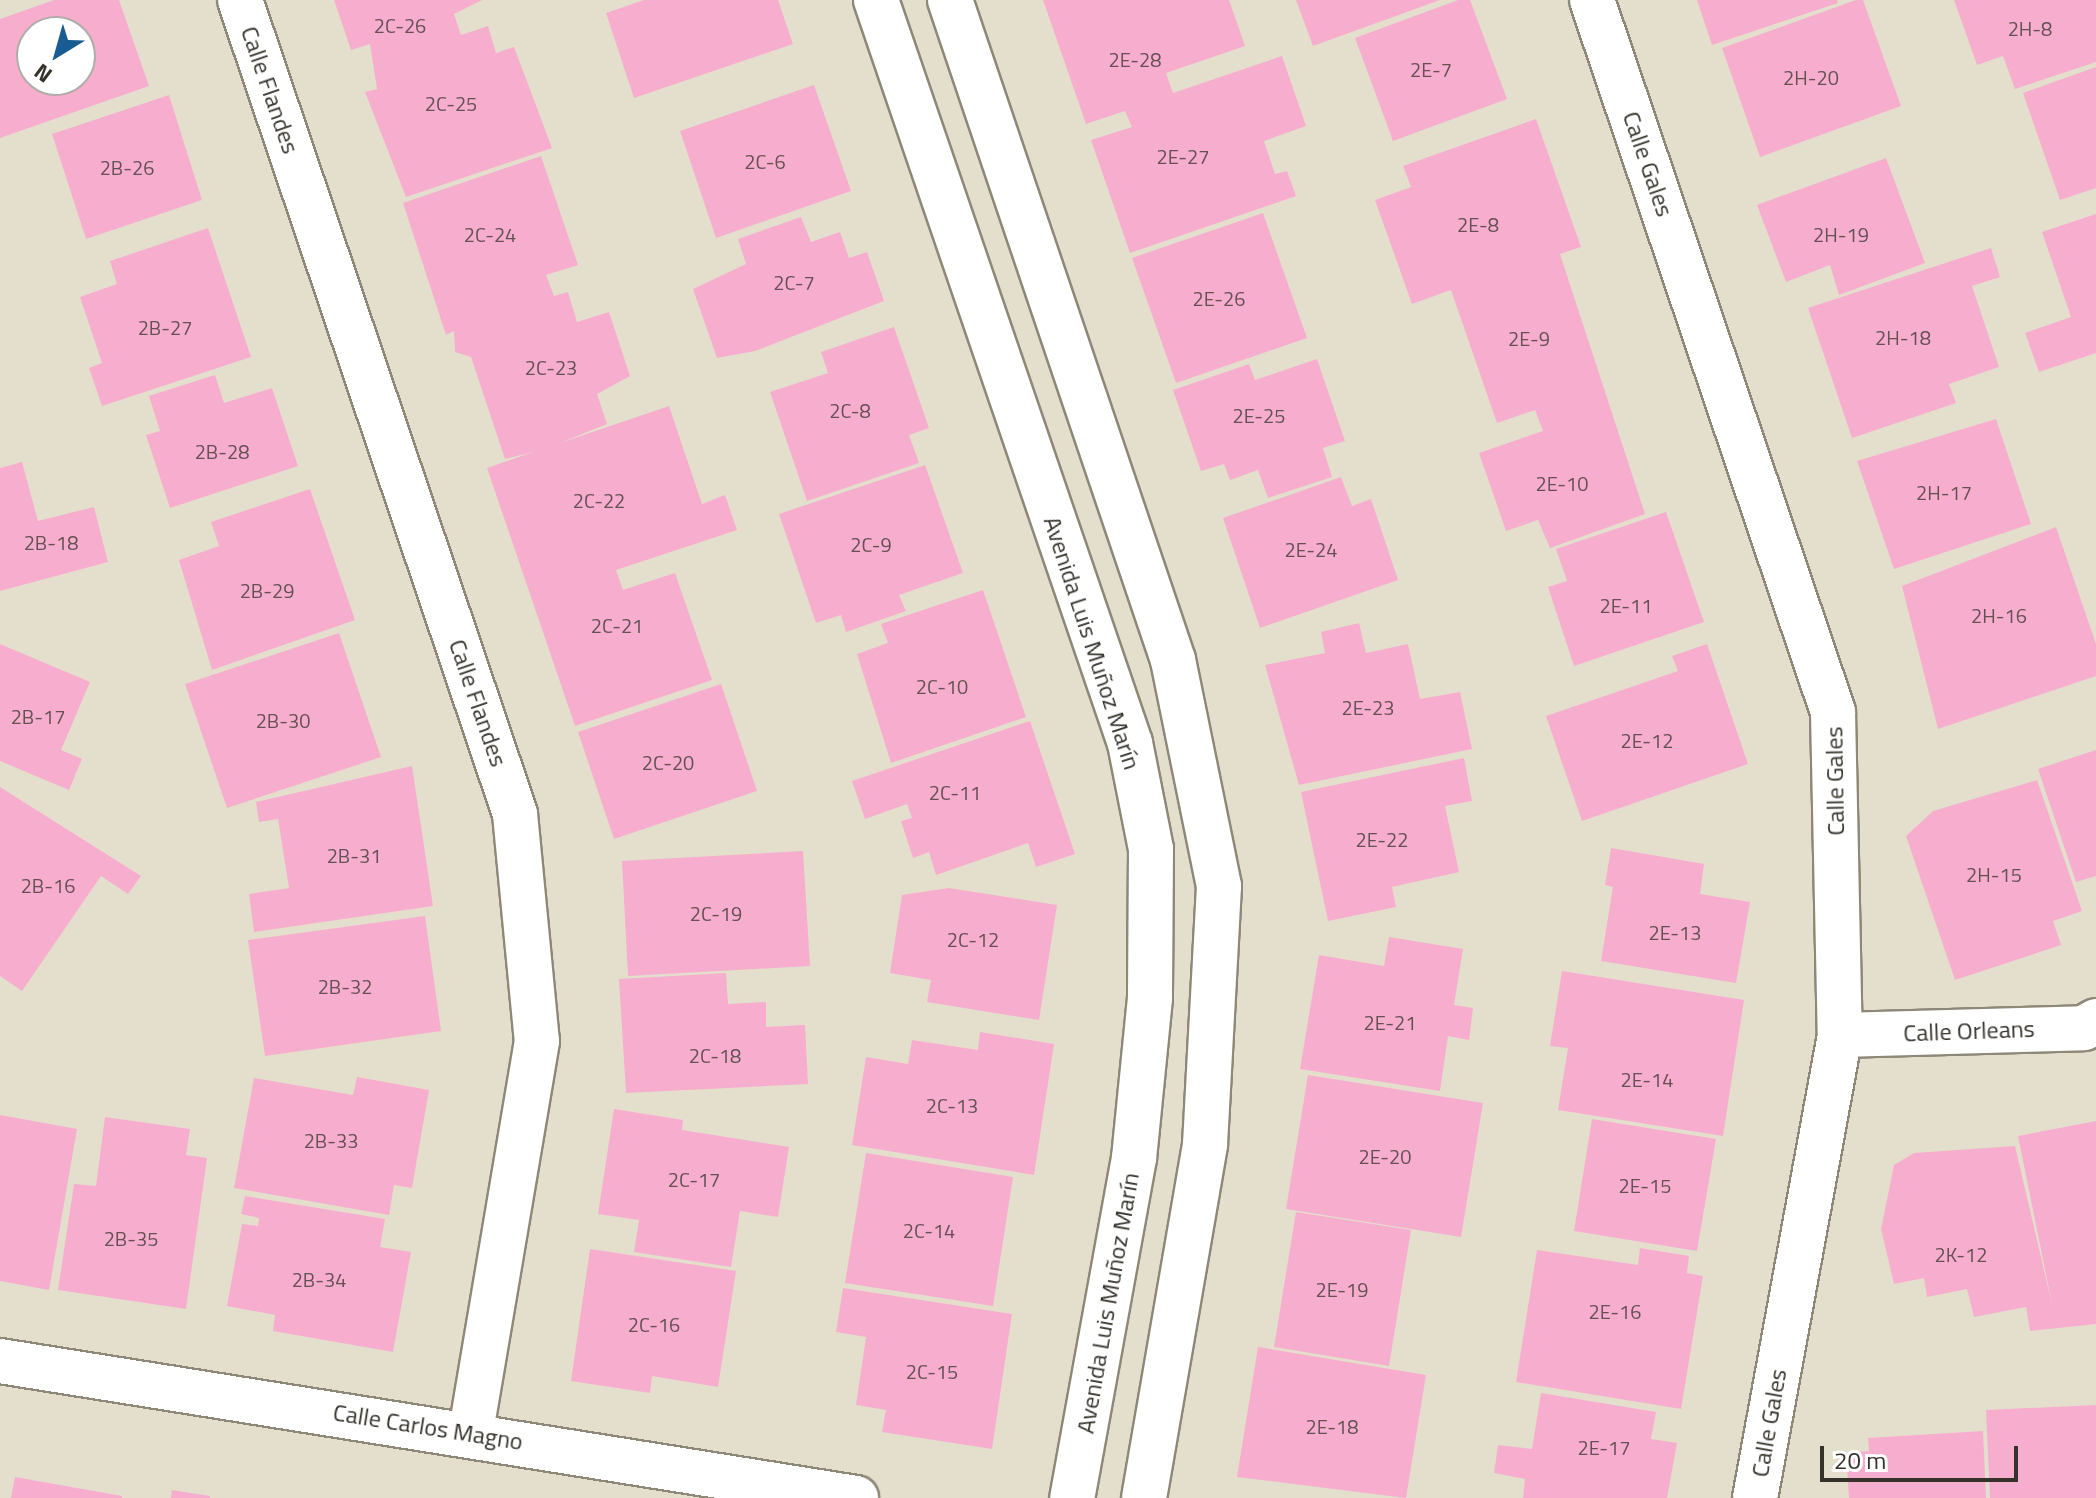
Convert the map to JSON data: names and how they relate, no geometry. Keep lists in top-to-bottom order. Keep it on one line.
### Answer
{"streets":{"street":["Calle Flandes","Calle Gales","Avenida Luis Muñoz Marín","Calle Orleans","Calle Carlos Magno"]},"crossings":[["Calle Flandes","Calle Carlos Magno"],["Calle Gales","Calle Orleans"]],"house_numbers":["2C-26","2H-8","2E-28","2E-7","2H-20","2C-25","2E-27","2C-6","2B-26","2E-8","2C-24","2H-19","2C-7","2E-26","2B-27","2H-18","2E-9","2C-23","2C-8","2E-25","2B-28","2E-10","2H-17","2C-22","2B-18","2C-9","2E-24","2B-29","2E-11","2H-16","2C-21","2C-10","2E-23","2B-17","2B-30","2E-12","2C-20","2C-11","2E-22","2B-31","2H-15","2B-16","2C-19","2E-13","2C-12","2B-32","2E-21","2C-18","2E-14","2C-13","2B-33","2E-20","2C-17","2E-15","2C-14","2B-35","2K-12","2B-34","2E-19","2E-16","2C-16","2C-15","2E-18","2E-17"],"scale_bar":"20 m","north":"bottom left"}
